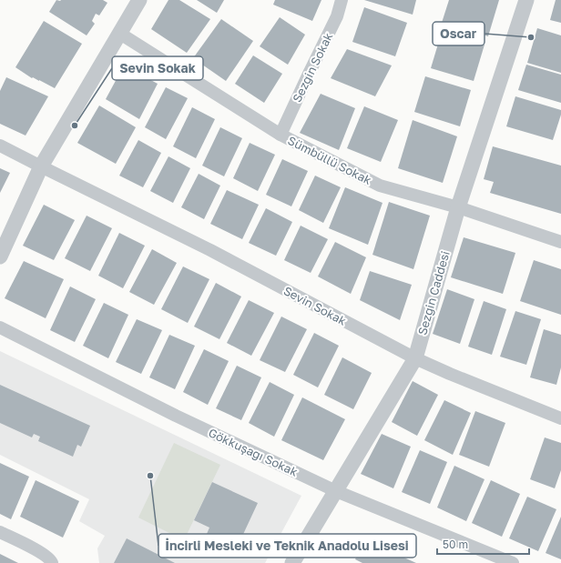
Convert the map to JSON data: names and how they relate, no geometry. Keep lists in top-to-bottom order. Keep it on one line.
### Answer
{"streets":{"street":["Sezgin Sokak","Sümbüllü Sokak","Sezgin Caddesi","Sevin Sokak","Gökkuşağı Sokak"]},"crossings":[["Sezgin Sokak","Sümbüllü Sokak"],["Sümbüllü Sokak","Sezgin Caddesi"],["Sezgin Caddesi","Sevin Sokak"],["Sezgin Caddesi","Gökkuşağı Sokak"]],"places":["Oscar","Sevin Sokak","İncirli Mesleki ve Teknik Anadolu Lisesi"],"scale_bar":"50 m"}
